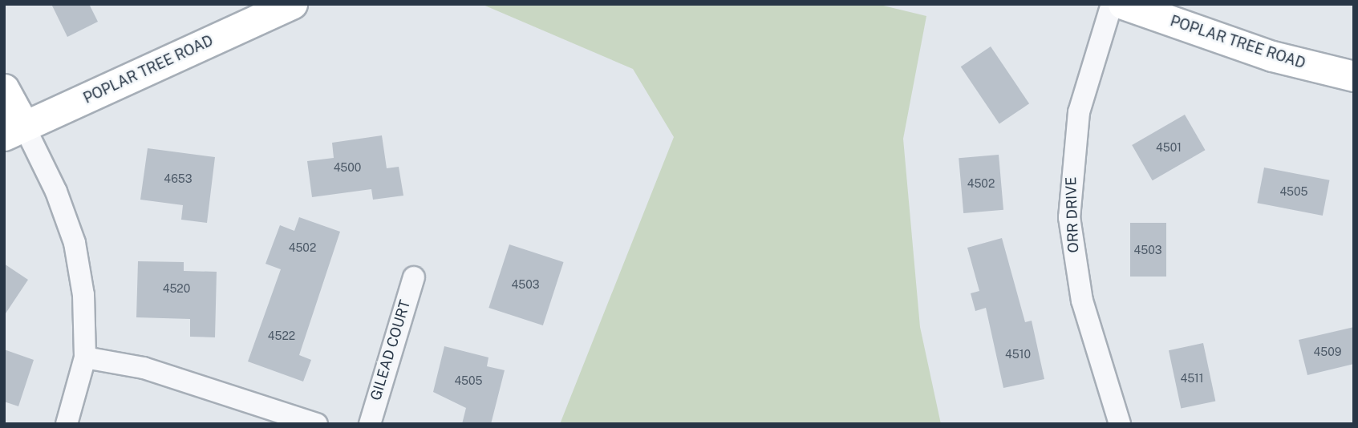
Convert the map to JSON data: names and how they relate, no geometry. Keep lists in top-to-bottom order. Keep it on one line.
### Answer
{"streets":{"main road":["POPLAR TREE ROAD"],"street":["ORR DRIVE","GILEAD COURT"]},"house_numbers":["4501","4500","4653","4502","4505","4502","4503","4503","4520","4522","4509","4510","4511","4505"]}
